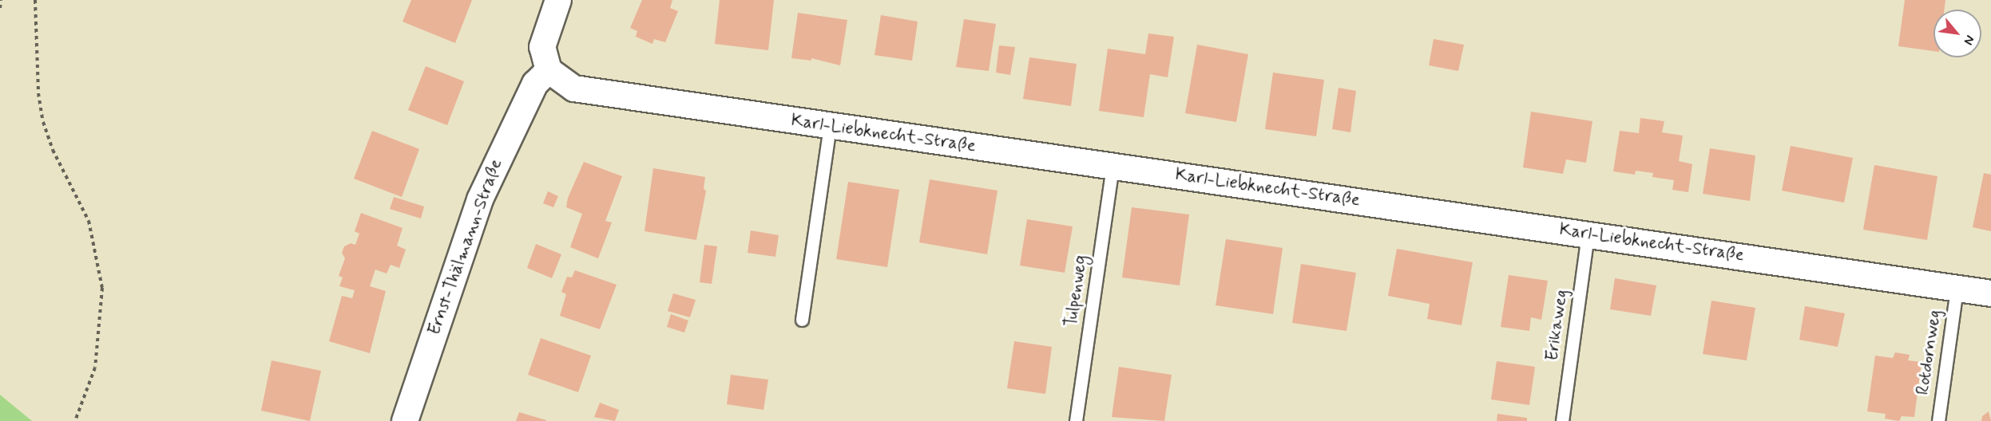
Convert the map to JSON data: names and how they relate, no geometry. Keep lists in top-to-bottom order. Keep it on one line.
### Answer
{"streets":{"street":["Karl-Liebknecht-Straße","Ernst-Thälmann-Straße"],"lane":["Tulpenweg","Erikaweg","Rotdornweg"]},"crossings":[["Karl-Liebknecht-Straße","Ernst-Thälmann-Straße"],["Karl-Liebknecht-Straße","Tulpenweg"],["Karl-Liebknecht-Straße","Erikaweg"],["Karl-Liebknecht-Straße","Rotdornweg"]],"north":"bottom right"}
